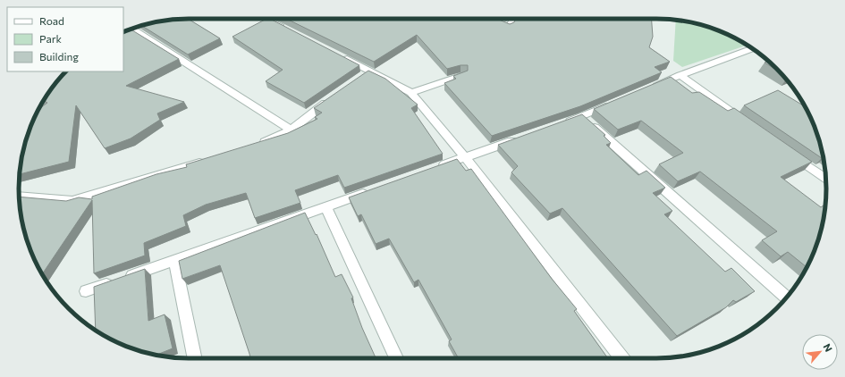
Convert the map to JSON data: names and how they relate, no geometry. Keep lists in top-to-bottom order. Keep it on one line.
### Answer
{"legend":["Road","Park","Building"],"north":"top right"}
